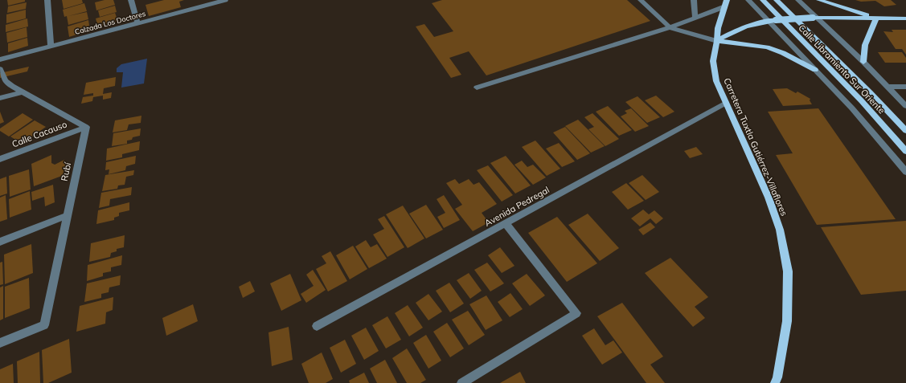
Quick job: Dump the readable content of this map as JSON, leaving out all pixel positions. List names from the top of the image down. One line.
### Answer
{"streets":{"main road":["Calle Libramiento Sur Oriente","Carretera Tuxtla Gutiérrez-Villaflores"],"street":["Calzada Los Doctores","Calle Cacauso","Rubí","Avenida Pedregal"]},"crossings":[["Calle Cacauso","Rubí"],["Carretera Tuxtla Gutiérrez-Villaflores","Avenida Pedregal"]]}
